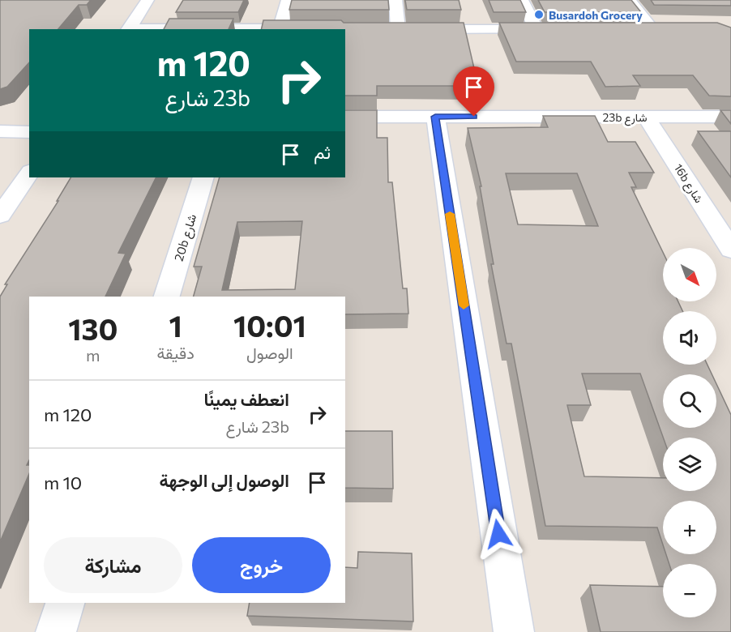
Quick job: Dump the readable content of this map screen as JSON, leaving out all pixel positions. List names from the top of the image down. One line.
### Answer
{"streets":{"street":["23b شارع","16b شارع","20b شارع"]},"crossings":[["23b شارع","16b شارع"]],"places":["Busardoh Grocery"],"north":"bottom right","page":{"turn":["120 m","23b شارع"],"then":"ثم","map_buttons":["+","−"],"eta":["10:01","الوصول","1","دقيقة","130","m"],"list":[{"name":"انعطف يمينًا","note":"23b شارع","value":"120 m"},{"name":"الوصول إلى الوجهة","value":"10 m"}],"buttons":["خروج","مشاركة"]}}
